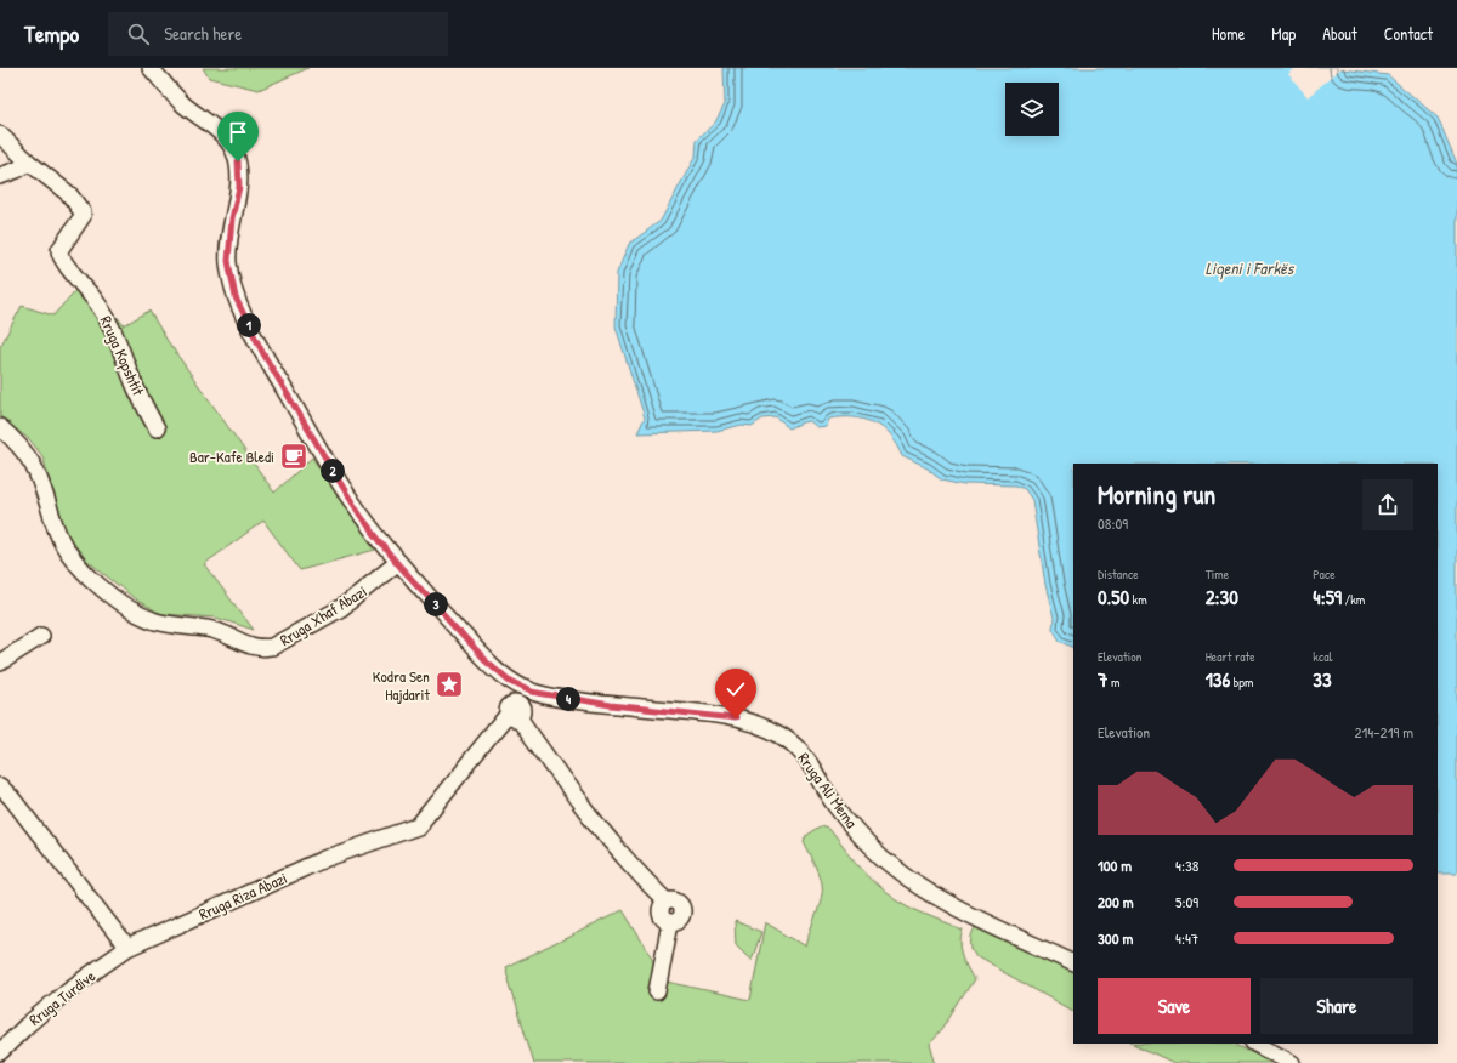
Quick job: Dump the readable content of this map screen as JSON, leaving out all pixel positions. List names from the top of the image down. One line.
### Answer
{"streets":{"street":["Rruga Kopshtit","Rruga Xhaf Abazi","Rruga Ali Mema","Rruga Riza Abazi","Rruga Turdive"]},"crossings":[["Rruga Xhaf Abazi","Rruga Ali Mema"],["Rruga Ali Mema","Rruga Riza Abazi"],["Rruga Riza Abazi","Rruga Turdive"]],"water":["Liqeni i Farkës"],"places":{"cafe":["Bar-Kafe Bledi"],"place":["Kodra Sen Hajdarit"]},"page":{"header":"Tempo","search":"Search here","nav":["Home","Map","About","Contact"],"pins":["1","2","3","4"],"heading":["Morning run","08:09"],"stats":[["Distance","0.50 km"],["Time","2:30"],["Pace","4:59 /km"],["Elevation","7 m"],["Heart rate","136 bpm"],["kcal","33"]],"chart":["Elevation","214–219 m"],"list":[{"name":"100 m","note":"4:38"},{"name":"200 m","note":"5:09"},{"name":"300 m","note":"4:47"}],"buttons":["Save","Share"]}}
